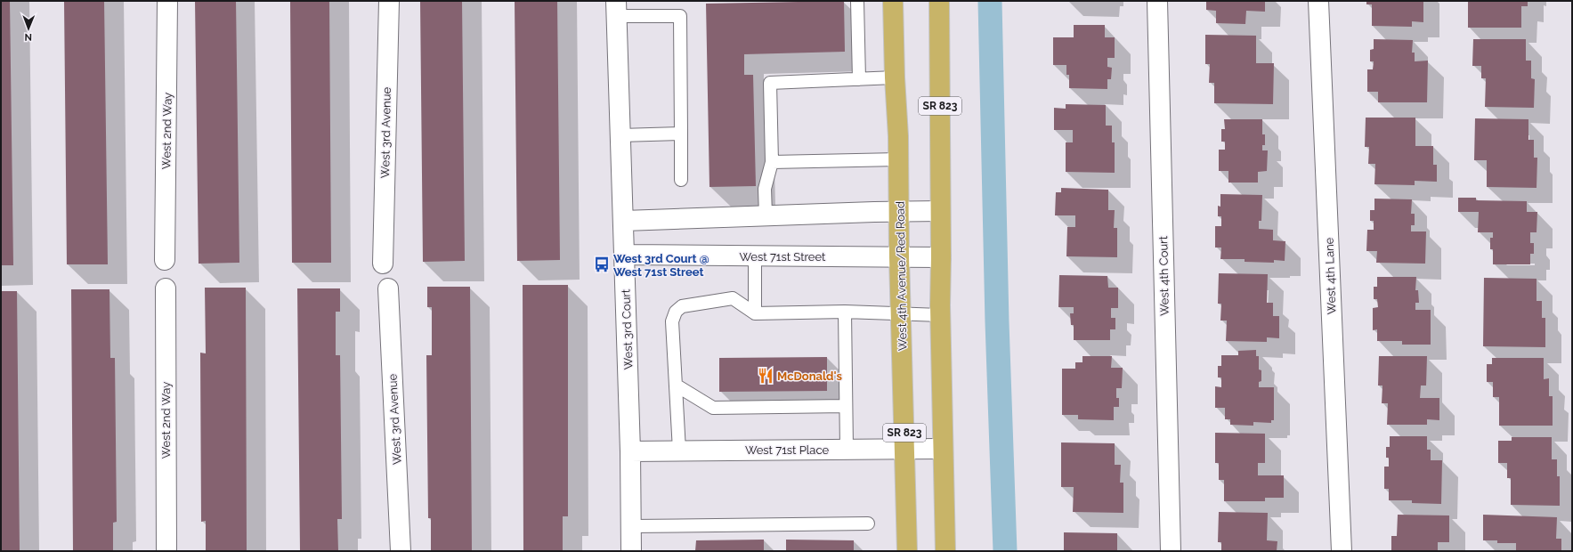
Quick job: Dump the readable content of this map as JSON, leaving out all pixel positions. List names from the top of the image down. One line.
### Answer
{"streets":{"main road":["SR 823","West 4th Avenue/Red Road"],"street":["West 2nd Way","West 3rd Avenue","West 71st Street","West 4th Court","West 4th Lane","West 3rd Court","West 71st Place"]},"crossings":[["SR 823","West 71st Street"],["SR 823","West 71st Place"],["West 71st Street","West 4th Avenue/Red Road"],["West 71st Street","West 3rd Court"],["West 4th Avenue/Red Road","West 71st Place"],["West 3rd Court","West 71st Place"]],"places":{"bus stop":["West 3rd Court @ West 71st Street"],"restaurant":["McDonald's"]},"north":"bottom"}
